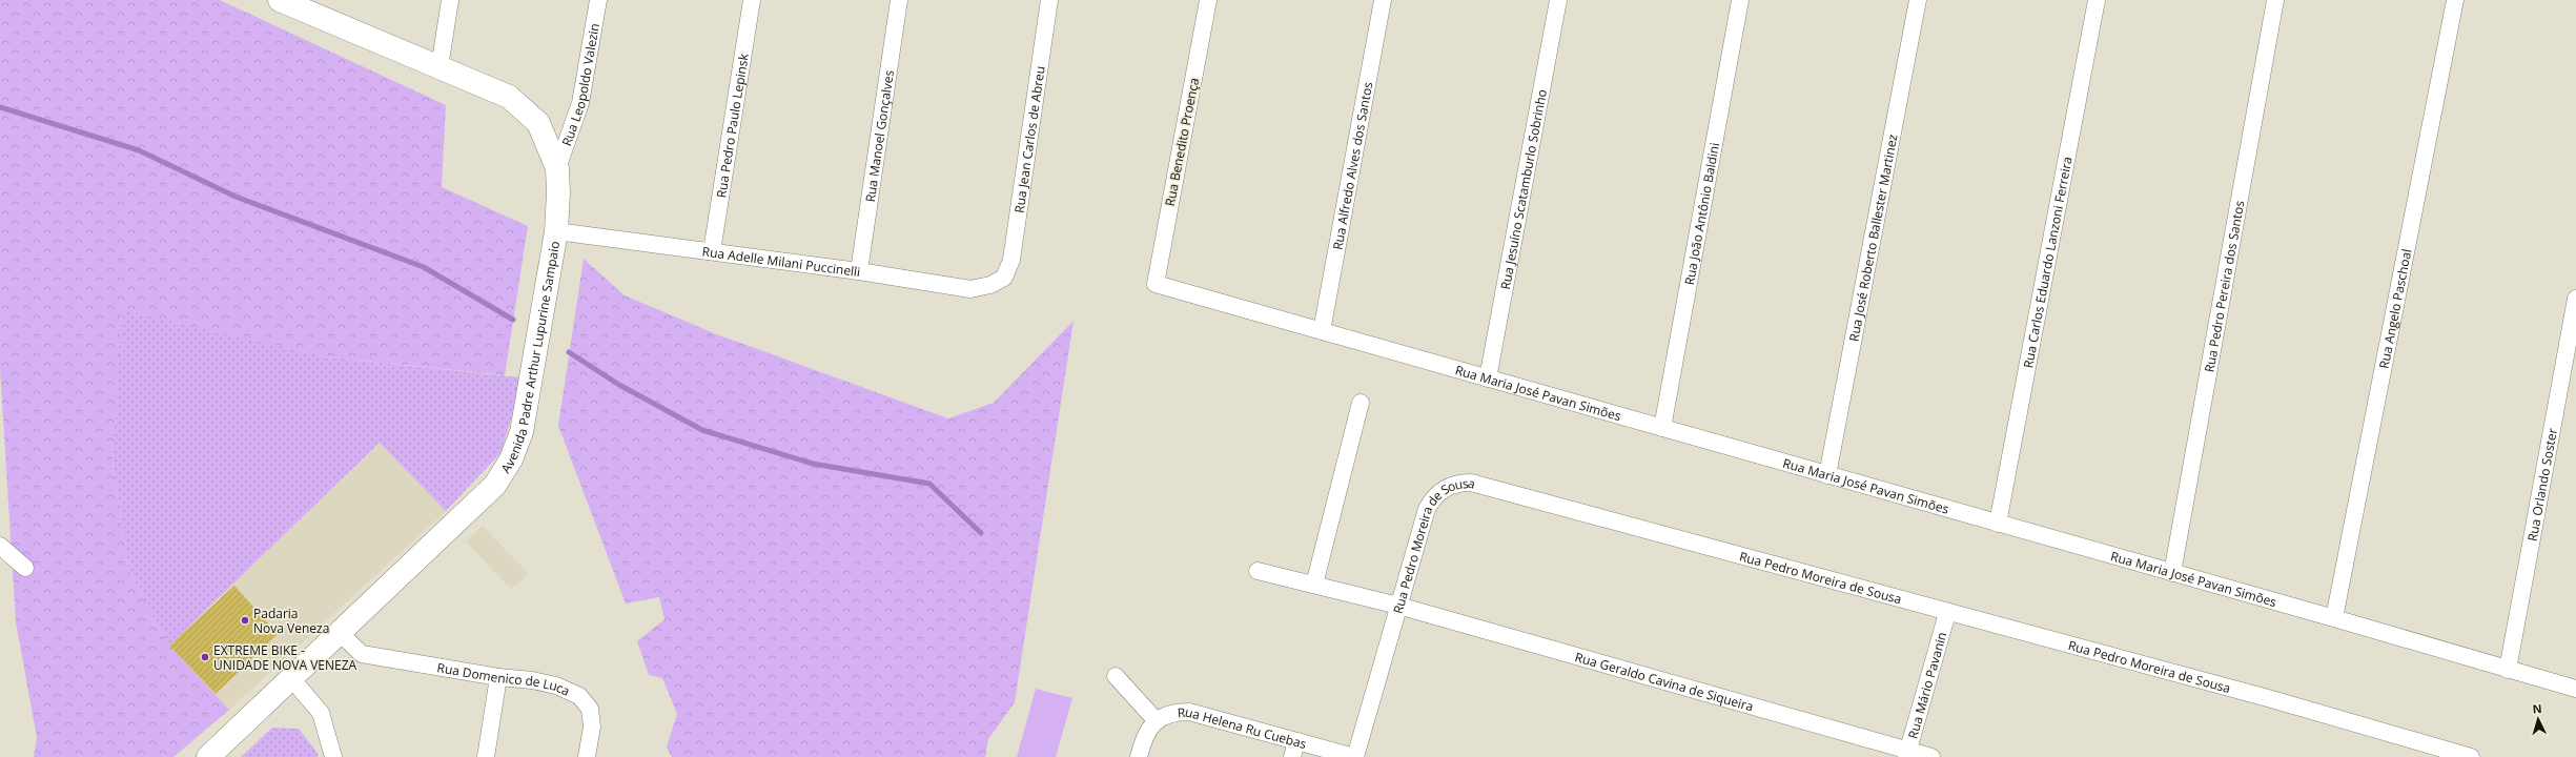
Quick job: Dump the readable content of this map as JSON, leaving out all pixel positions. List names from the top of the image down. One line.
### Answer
{"streets":{"main road":["Avenida Padre Arthur Lupurine Sampaio"],"street":["Rua Leopoldo Valezin","Rua Pedro Paulo Lepinsk","Rua Manoel Gonçalves","Rua Jean Carlos de Abreu","Rua Benedito Proença","Rua Alfredo Alves dos Santos","Rua Jesuíno Scatamburlo Sobrinho","Rua João Antônio Baldini","Rua José Roberto Ballester Martinez","Rua Adelle Milani Puccinelli","Rua Carlos Eduardo Lanzoni Ferreira","Rua Pedro Pereira dos Santos","Rua Angelo Paschoal","Rua Maria José Pavan Simões","Rua Orlando Soster","Rua Pedro Moreira de Sousa","Rua Domenico de Luca","Rua Geraldo Cavina de Siqueira","Rua Mário Pavanin","Rua Helena Ru Cuebas"]},"crossings":[["Rua Leopoldo Valezin","Avenida Padre Arthur Lupurine Sampaio"],["Rua Pedro Paulo Lepinsk","Rua Adelle Milani Puccinelli"],["Rua Manoel Gonçalves","Rua Adelle Milani Puccinelli"],["Rua Jean Carlos de Abreu","Rua Adelle Milani Puccinelli"],["Rua Benedito Proença","Rua Maria José Pavan Simões"],["Rua Alfredo Alves dos Santos","Rua Maria José Pavan Simões"],["Rua Jesuíno Scatamburlo Sobrinho","Rua Maria José Pavan Simões"],["Rua João Antônio Baldini","Rua Maria José Pavan Simões"],["Rua José Roberto Ballester Martinez","Rua Maria José Pavan Simões"],["Rua Adelle Milani Puccinelli","Avenida Padre Arthur Lupurine Sampaio"],["Rua Carlos Eduardo Lanzoni Ferreira","Rua Maria José Pavan Simões"],["Rua Pedro Pereira dos Santos","Rua Maria José Pavan Simões"],["Rua Angelo Paschoal","Rua Maria José Pavan Simões"],["Avenida Padre Arthur Lupurine Sampaio","Rua Domenico de Luca"],["Rua Maria José Pavan Simões","Rua Orlando Soster"],["Rua Pedro Moreira de Sousa","Rua Geraldo Cavina de Siqueira"],["Rua Pedro Moreira de Sousa","Rua Mário Pavanin"],["Rua Pedro Moreira de Sousa","Rua Helena Ru Cuebas"],["Rua Geraldo Cavina de Siqueira","Rua Mário Pavanin"]],"places":["Padaria Nova Veneza","EXTREME BIKE - UNIDADE NOVA VENEZA"],"north":"top"}
